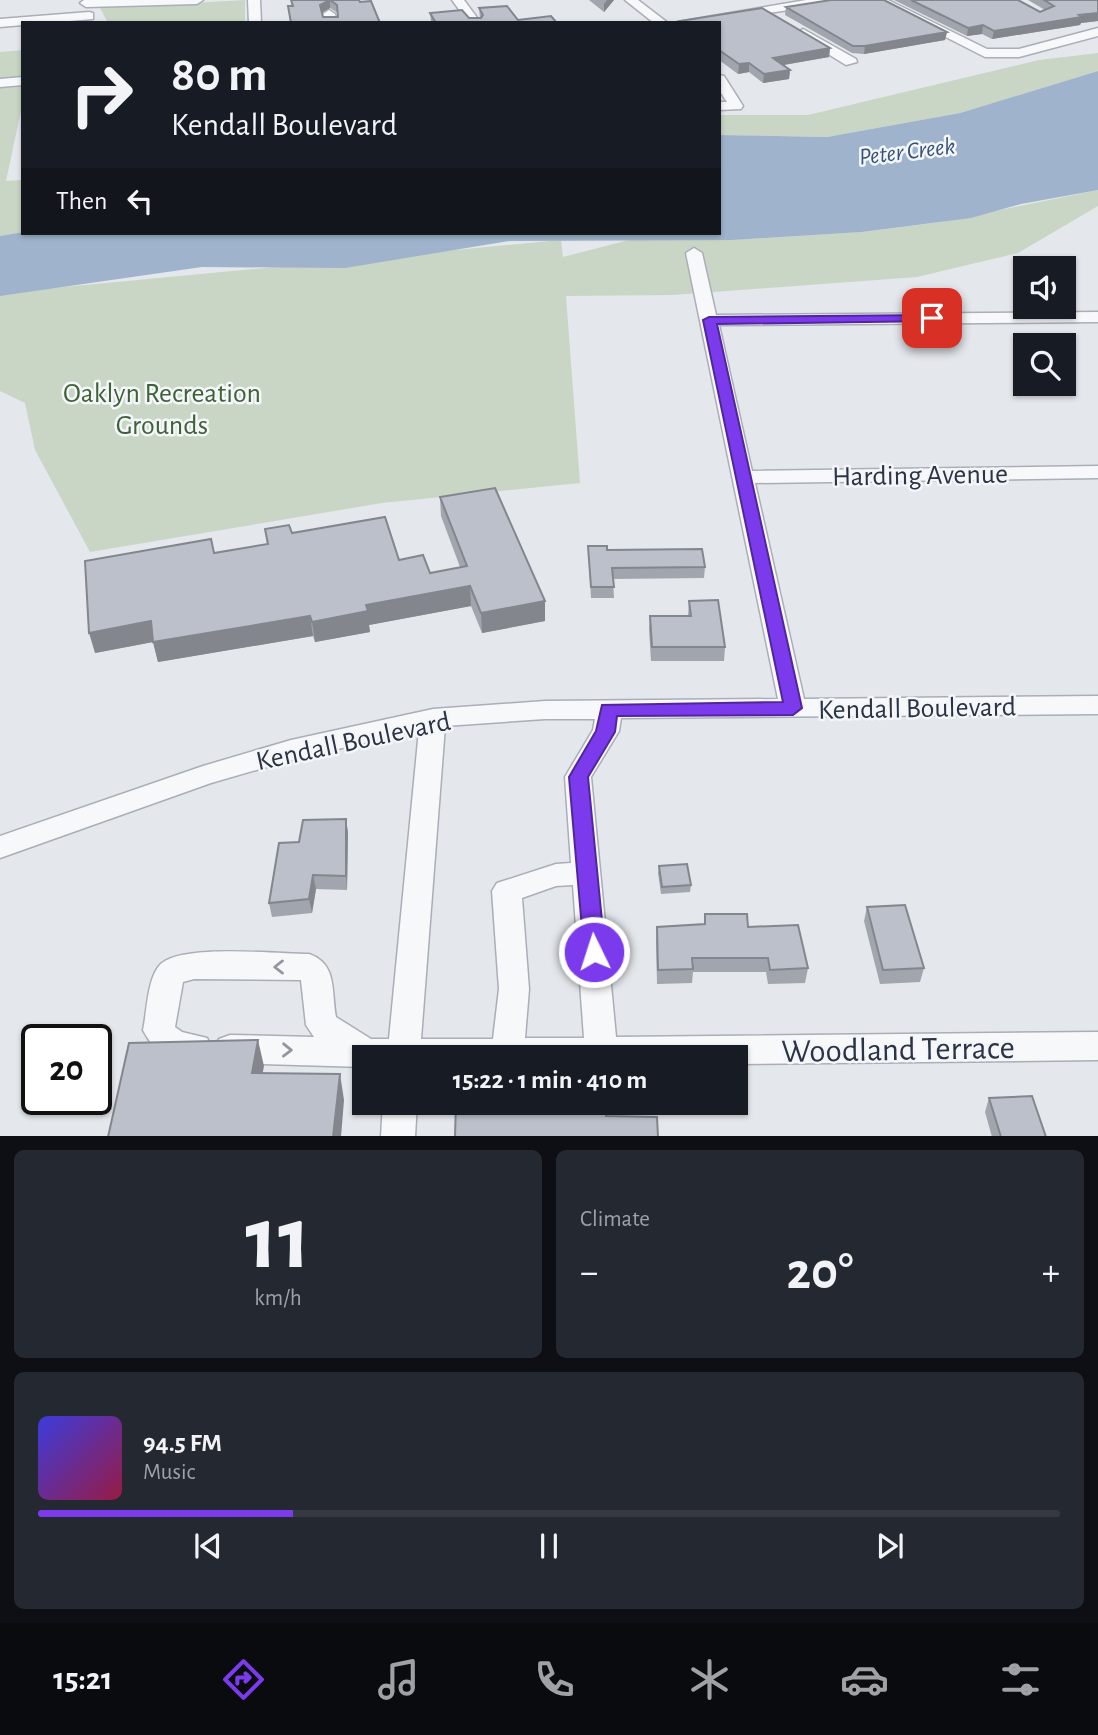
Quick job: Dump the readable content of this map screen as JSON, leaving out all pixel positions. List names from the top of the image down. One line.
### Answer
{"streets":{"street":["Harding Avenue","Kendall Boulevard","Woodland Terrace"]},"water":["Peter Creek"],"parks":["Oaklyn Recreation Grounds"],"page":{"turn":["80 m","Kendall Boulevard"],"then":"Then","limit":"20","trip":"15:22 · 1 min · 410 m","tile":[["11","km/h"],"Climate"],"heat":["−","20°","+"],"song":["94.5 FM","Music"],"tabs":"15:21"}}
